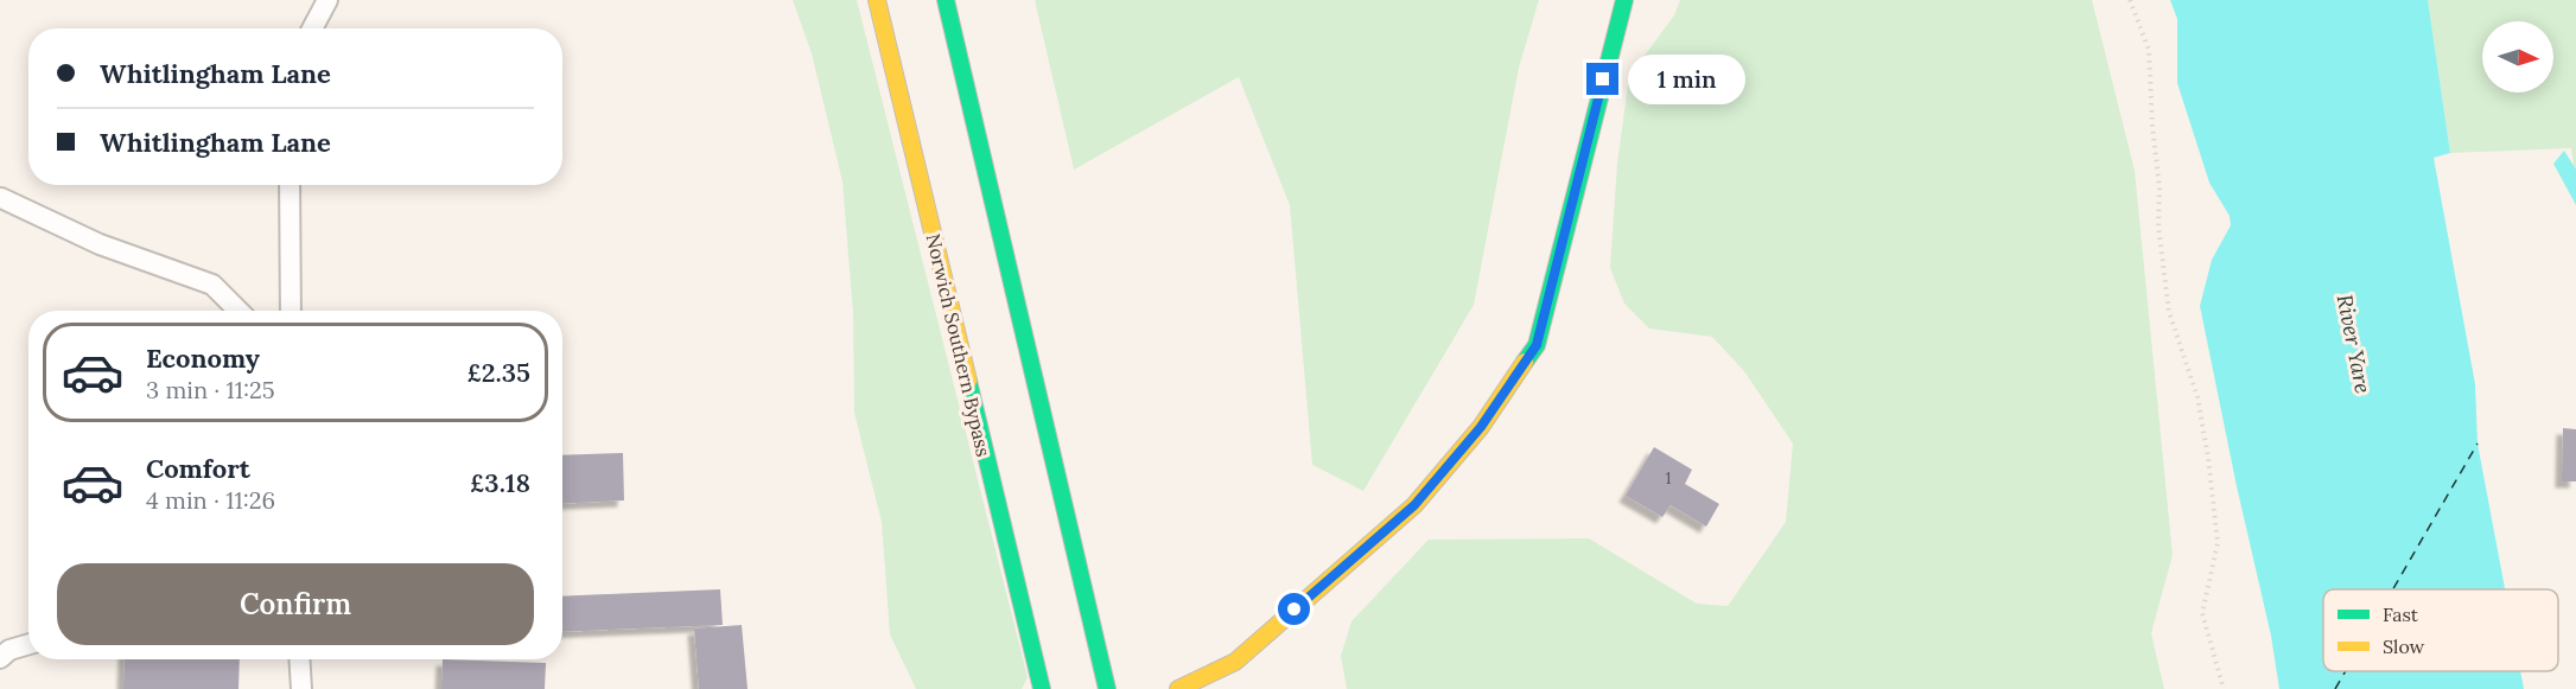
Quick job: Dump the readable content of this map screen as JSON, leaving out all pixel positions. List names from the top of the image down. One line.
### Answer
{"streets":{"main road":["Norwich Southern Bypass"]},"water":["River Yare"],"house_numbers":["1"],"legend":["Fast","Slow"],"north":"right","page":{"banner":["Whitlingham Lane","Whitlingham Lane"],"bubble":"1 min","list":[{"name":"Economy","note":"3 min · 11:25","value":"£2.35"},{"name":"Comfort","note":"4 min · 11:26","value":"£3.18"}],"buttons":"Confirm"}}
